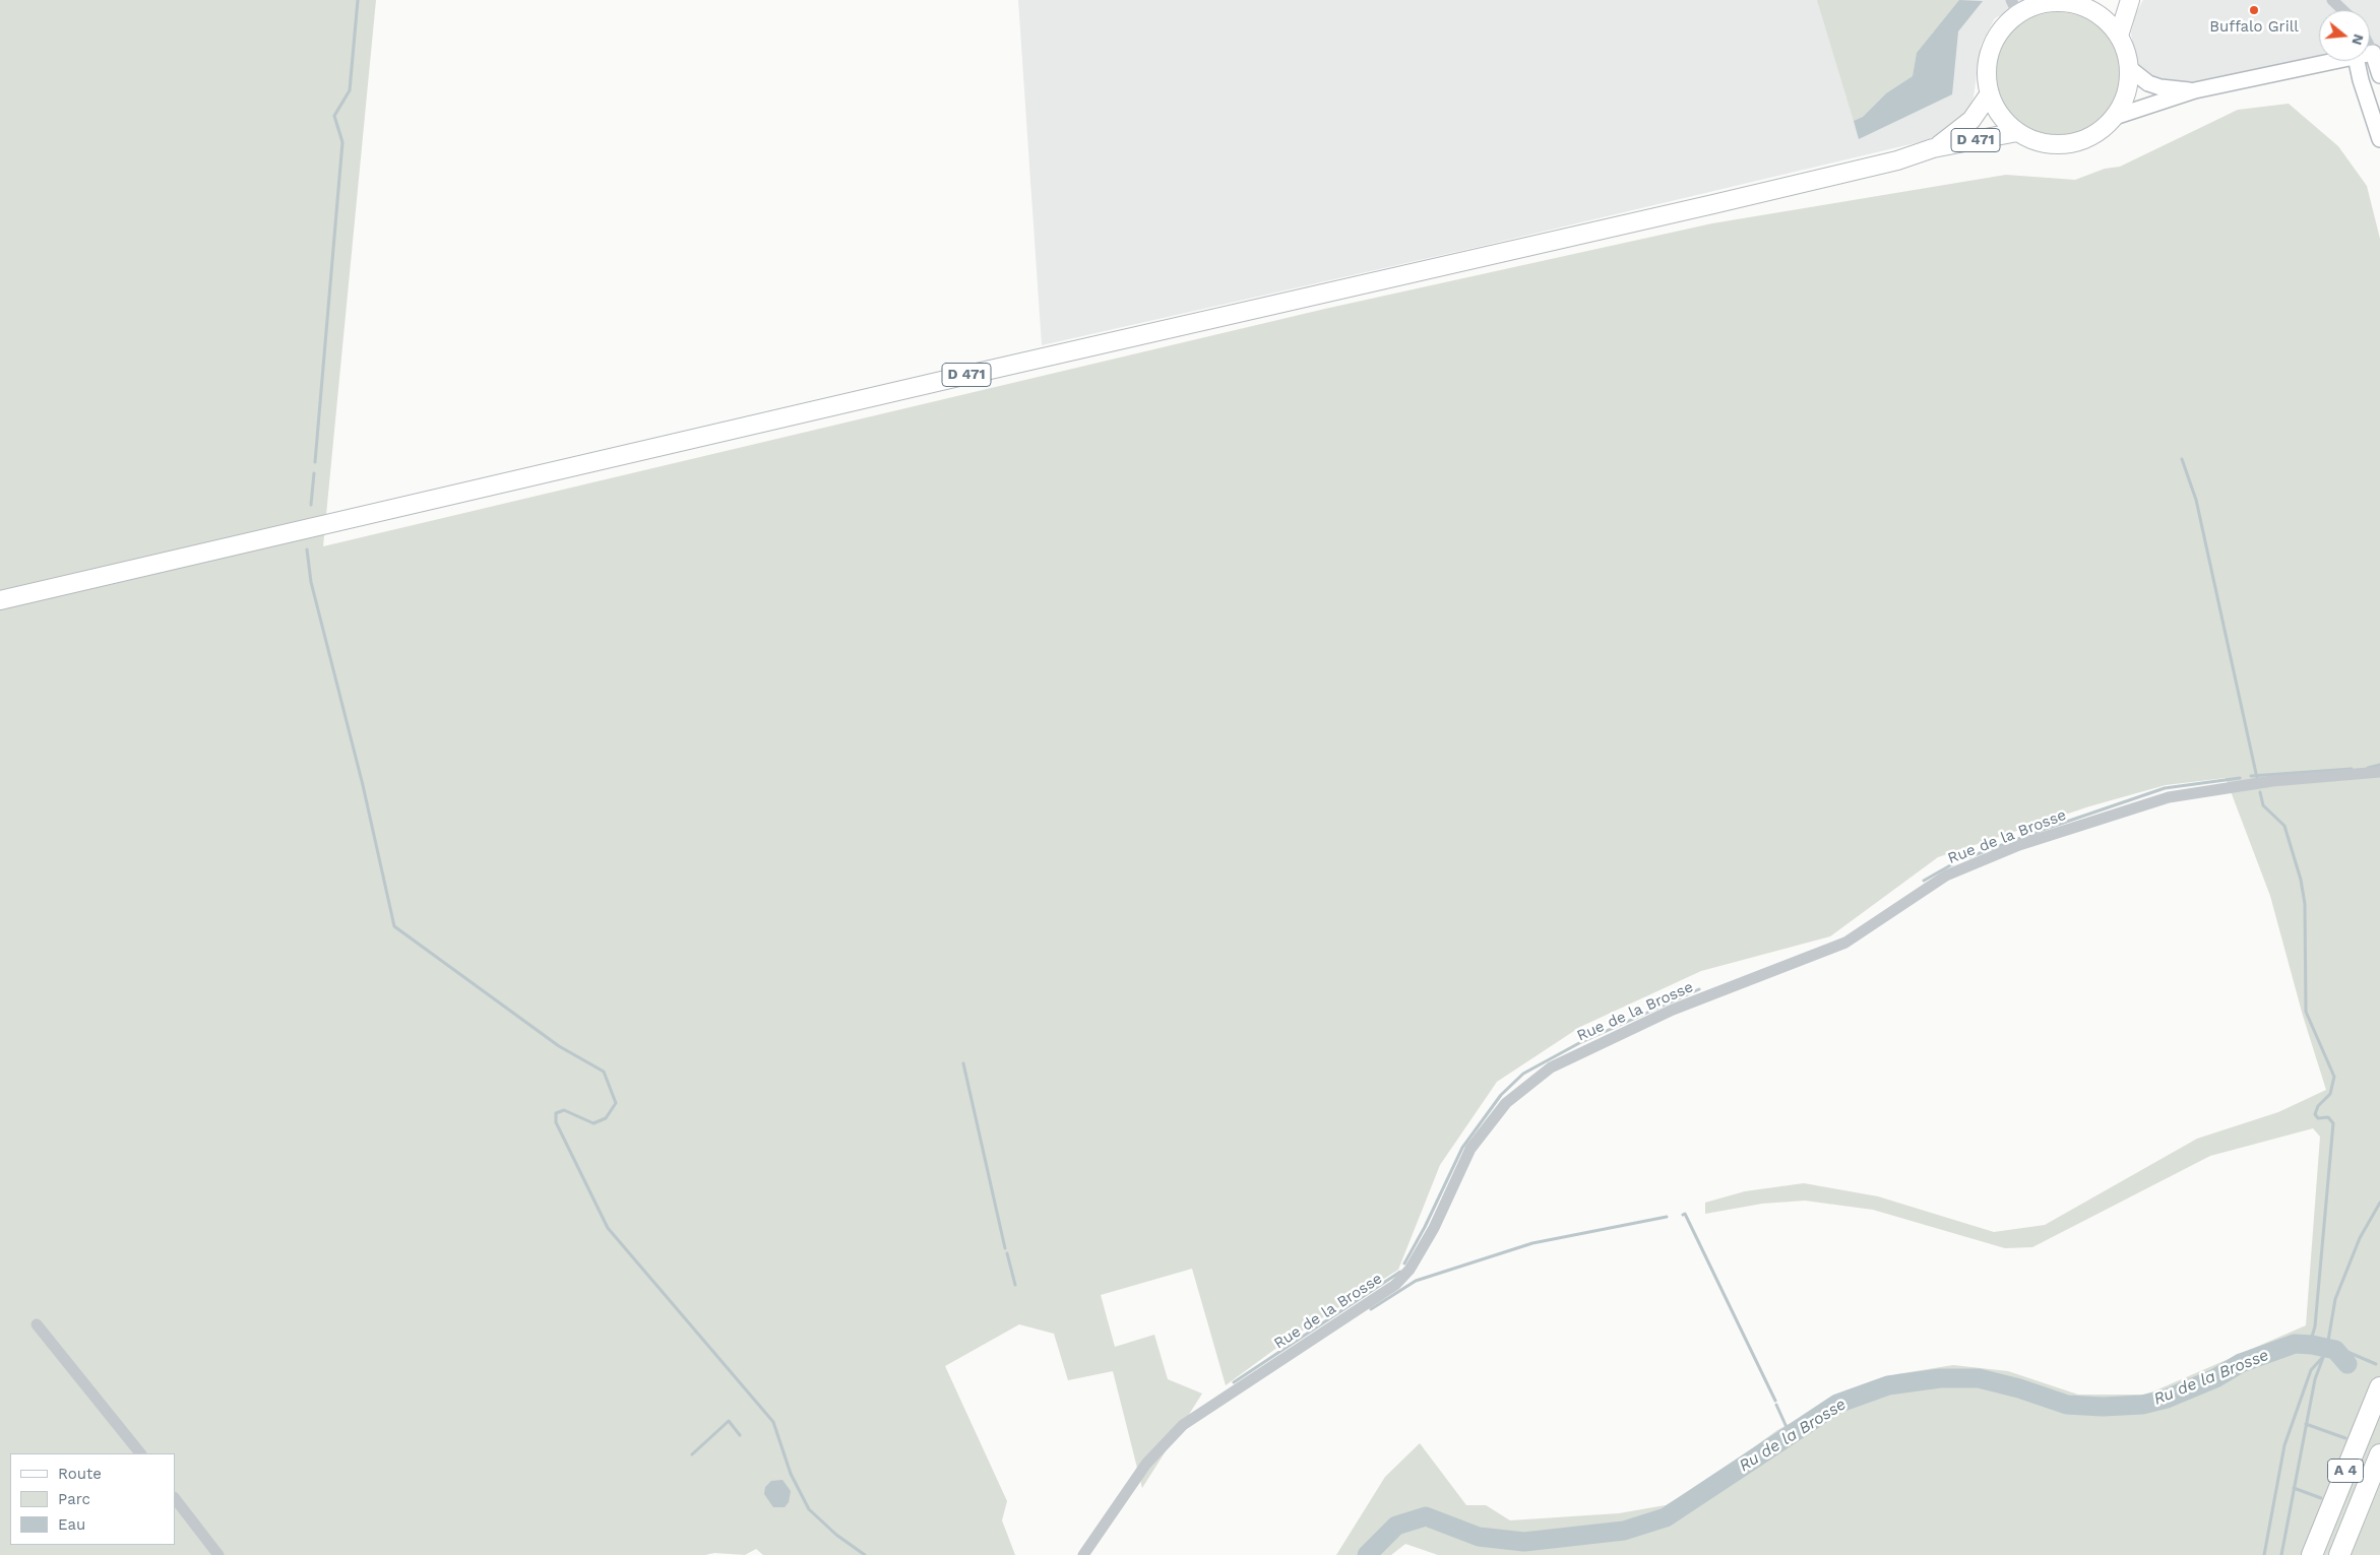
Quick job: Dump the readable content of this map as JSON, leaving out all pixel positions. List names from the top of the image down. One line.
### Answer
{"streets":{"highway":["A 4"],"main road":["D 471"],"street":["Rue de la Brosse"]},"water":["Ru de la Brosse"],"places":["Buffalo Grill"],"legend":["Route","Parc","Eau"],"north":"right"}
